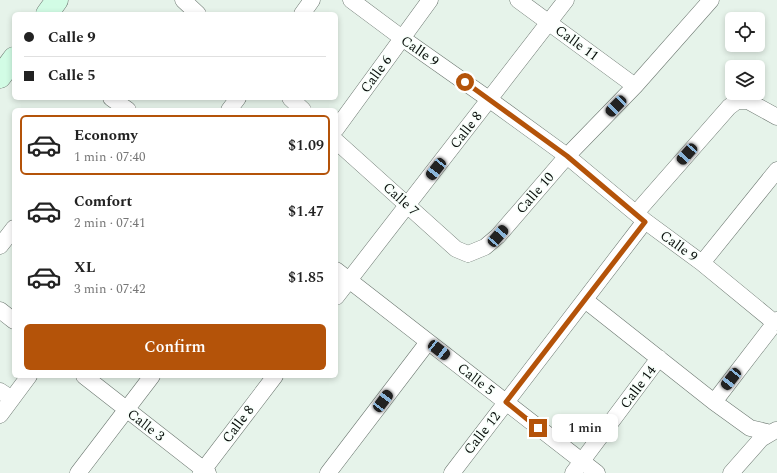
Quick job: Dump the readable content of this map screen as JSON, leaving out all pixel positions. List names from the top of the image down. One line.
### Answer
{"streets":{"street":["Calle 11","Calle 9","Calle 6","Calle 8","Calle 10","Calle 7","Calle 5","Calle 14","Calle 3","Calle 12"]},"crossings":[["Calle 11","Calle 8"],["Calle 11","Calle 10"],["Calle 9","Calle 6"],["Calle 9","Calle 8"],["Calle 9","Calle 10"],["Calle 9","Calle 12"],["Calle 8","Calle 7"],["Calle 8","Calle 5"],["Calle 8","Calle 3"],["Calle 10","Calle 7"],["Calle 5","Calle 14"],["Calle 5","Calle 12"]],"page":{"banner":["Calle 9","Calle 5"],"list":[{"name":"Economy","note":"1 min · 07:40","value":"$1.09"},{"name":"Comfort","note":"2 min · 07:41","value":"$1.47"},{"name":"XL","note":"3 min · 07:42","value":"$1.85"}],"buttons":"Confirm","bubble":"1 min"}}
